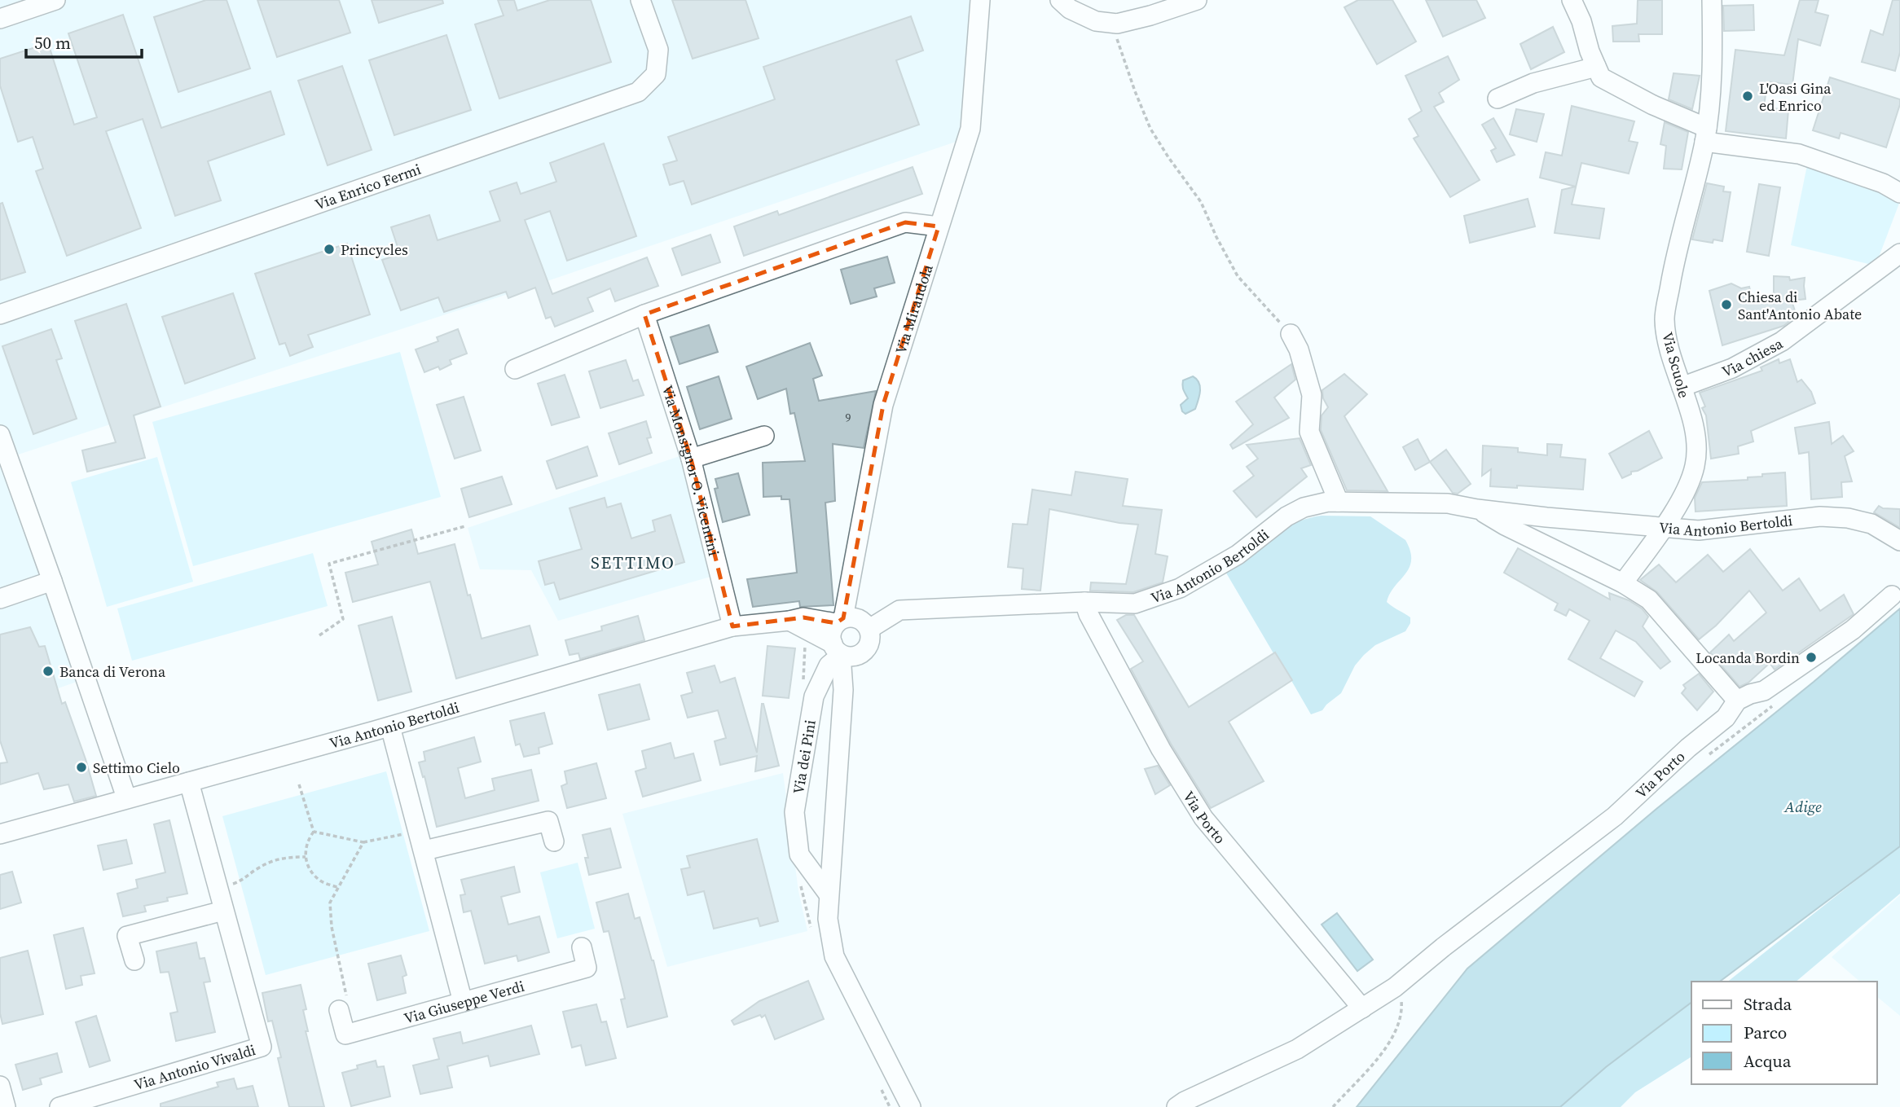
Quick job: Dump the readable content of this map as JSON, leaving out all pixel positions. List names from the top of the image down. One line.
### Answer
{"streets":{"street":["Via Enrico Fermi","Via Mirandola","Via chiesa","Via Scuole","Via Monsignor O. Vicentini","Via Antonio Bertoldi","Via dei Pini","Via Porto","Via Giuseppe Verdi","Via Antonio Vivaldi"]},"crossings":[["Via Mirandola","Via Antonio Bertoldi"],["Via Mirandola","Via dei Pini"],["Via chiesa","Via Scuole"],["Via Scuole","Via Antonio Bertoldi"],["Via Monsignor O. Vicentini","Via Antonio Bertoldi"],["Via Antonio Bertoldi","Via dei Pini"],["Via Antonio Bertoldi","Via Porto"],["Via Antonio Bertoldi","Via Antonio Vivaldi"]],"districts":["SETTIMO"],"water":["Adige"],"places":["L'Oasi Gina ed Enrico","Princycles","Chiesa di Sant'Antonio Abate","Locanda Bordin","Banca di Verona","Settimo Cielo"],"house_numbers":["9"],"legend":["Strada","Parco","Acqua"],"scale_bar":"50 m"}
